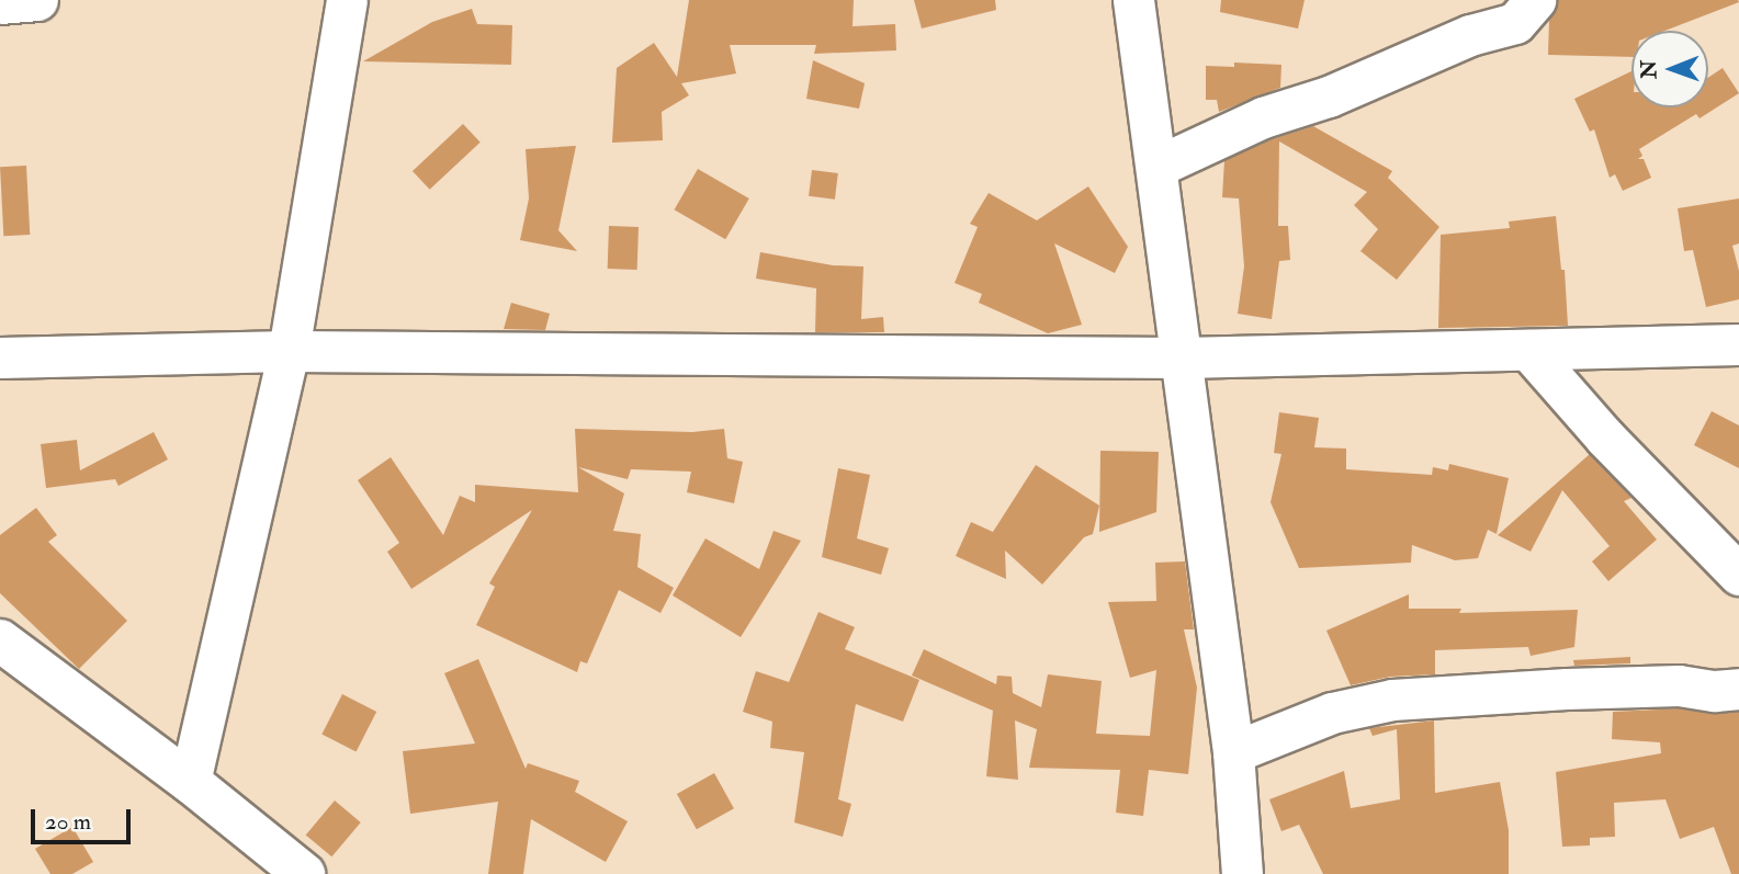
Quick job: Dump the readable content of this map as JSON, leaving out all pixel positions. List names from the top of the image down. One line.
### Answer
{"scale_bar":"20 m","north":"left"}
